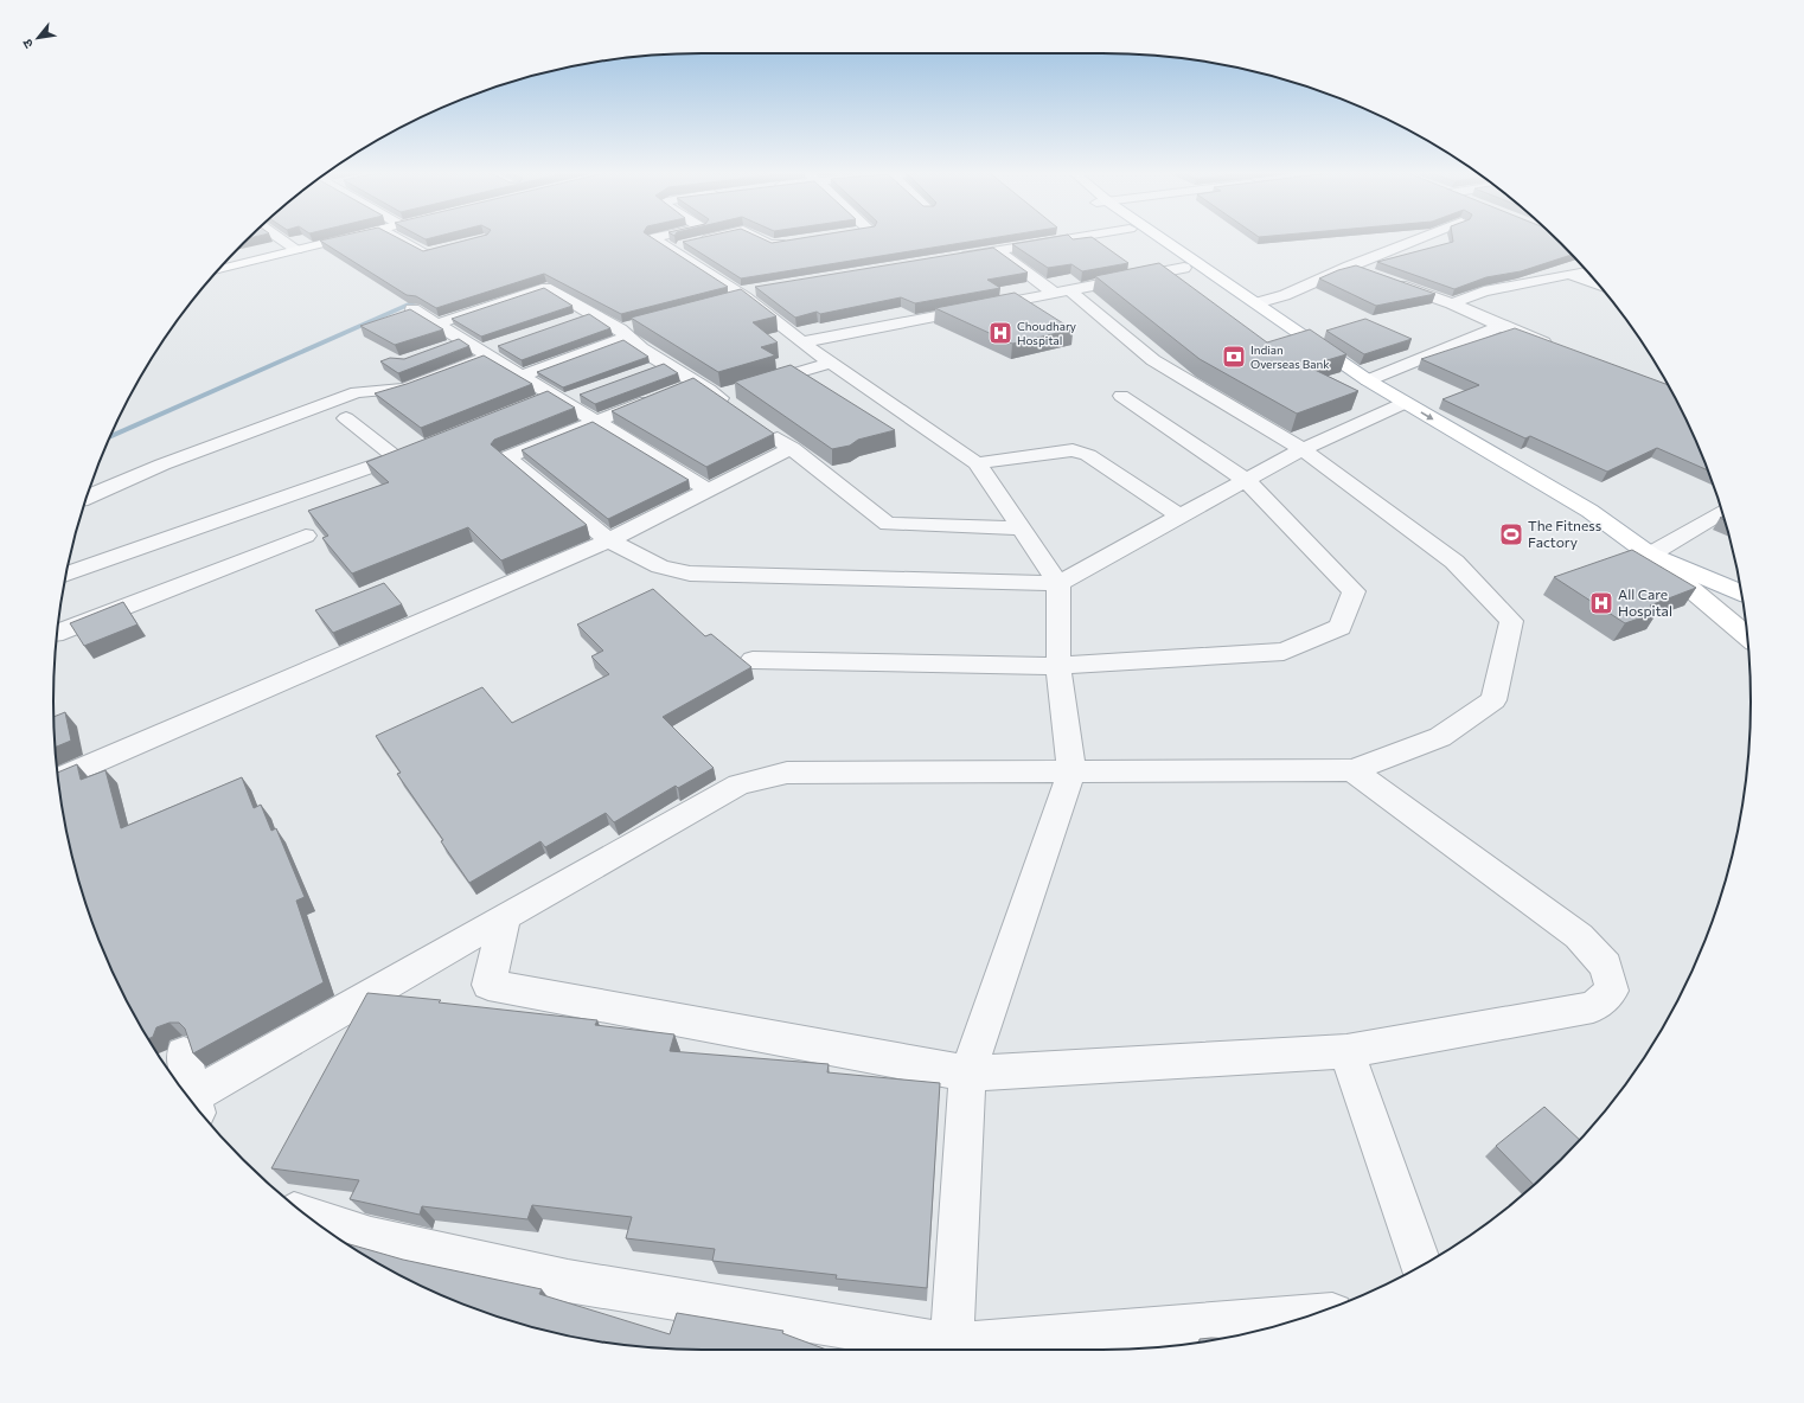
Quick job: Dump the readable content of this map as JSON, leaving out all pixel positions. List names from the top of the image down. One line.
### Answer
{"places":{"hospital":["Choudhary Hospital","All Care Hospital"],"bank":["Indian Overseas Bank"],"sports":["The Fitness Factory"]},"north":"bottom left"}
